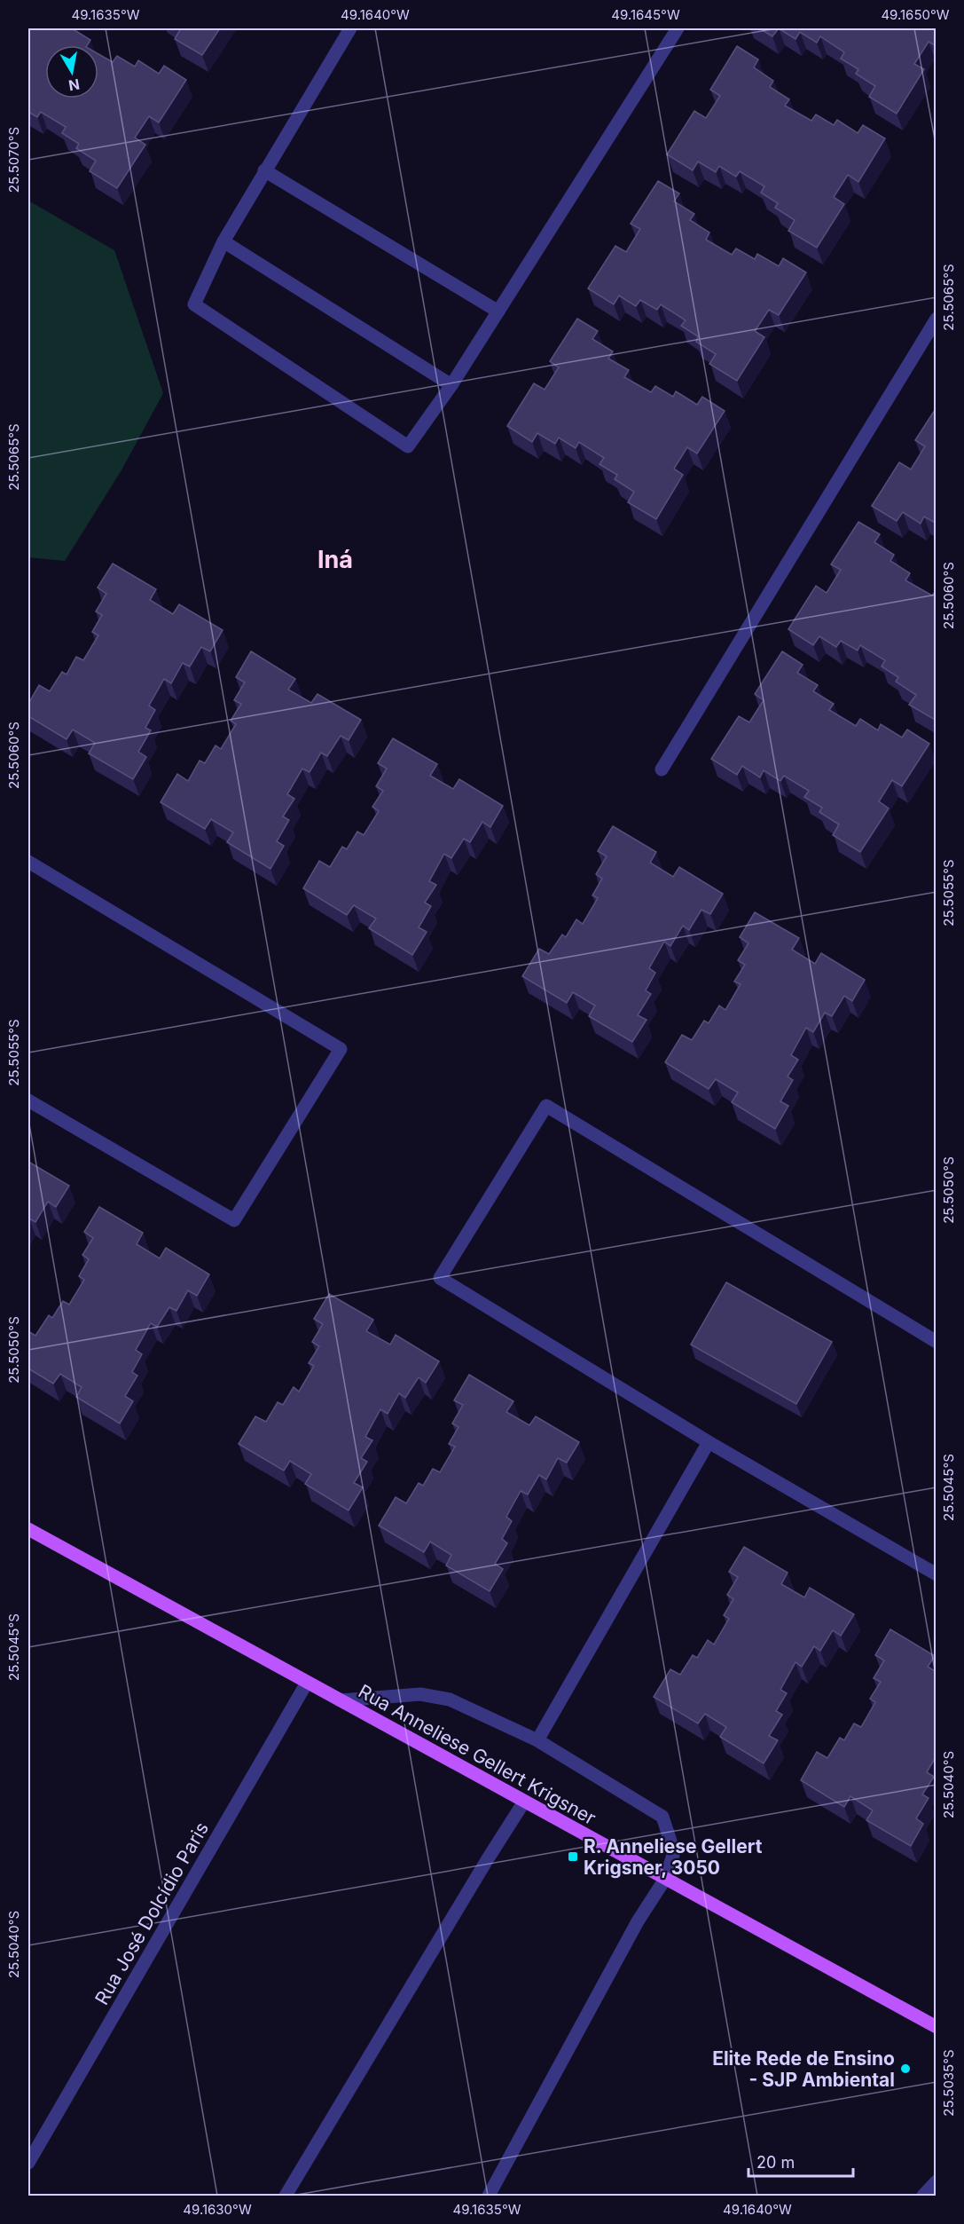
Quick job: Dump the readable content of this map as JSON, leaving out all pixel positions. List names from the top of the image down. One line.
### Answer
{"streets":{"main road":["Rua Anneliese Gellert Krigsner"],"street":["Rua José Dolcídio Paris"]},"crossings":[["Rua Anneliese Gellert Krigsner","Rua José Dolcídio Paris"]],"districts":["Iná"],"places":{"transit":["R. Anneliese Gellert Krigsner, 3050"],"other":["Elite Rede de Ensino - SJP Ambiental"]},"scale_bar":"20 m","north":"bottom","coordinates":["49.1635°W","49.1640°W","49.1645°W","49.1650°W","25.5070°S","25.5065°S","25.5060°S","25.5055°S","25.5050°S","25.5045°S","25.5040°S","25.5035°S","49.1630°W"]}
